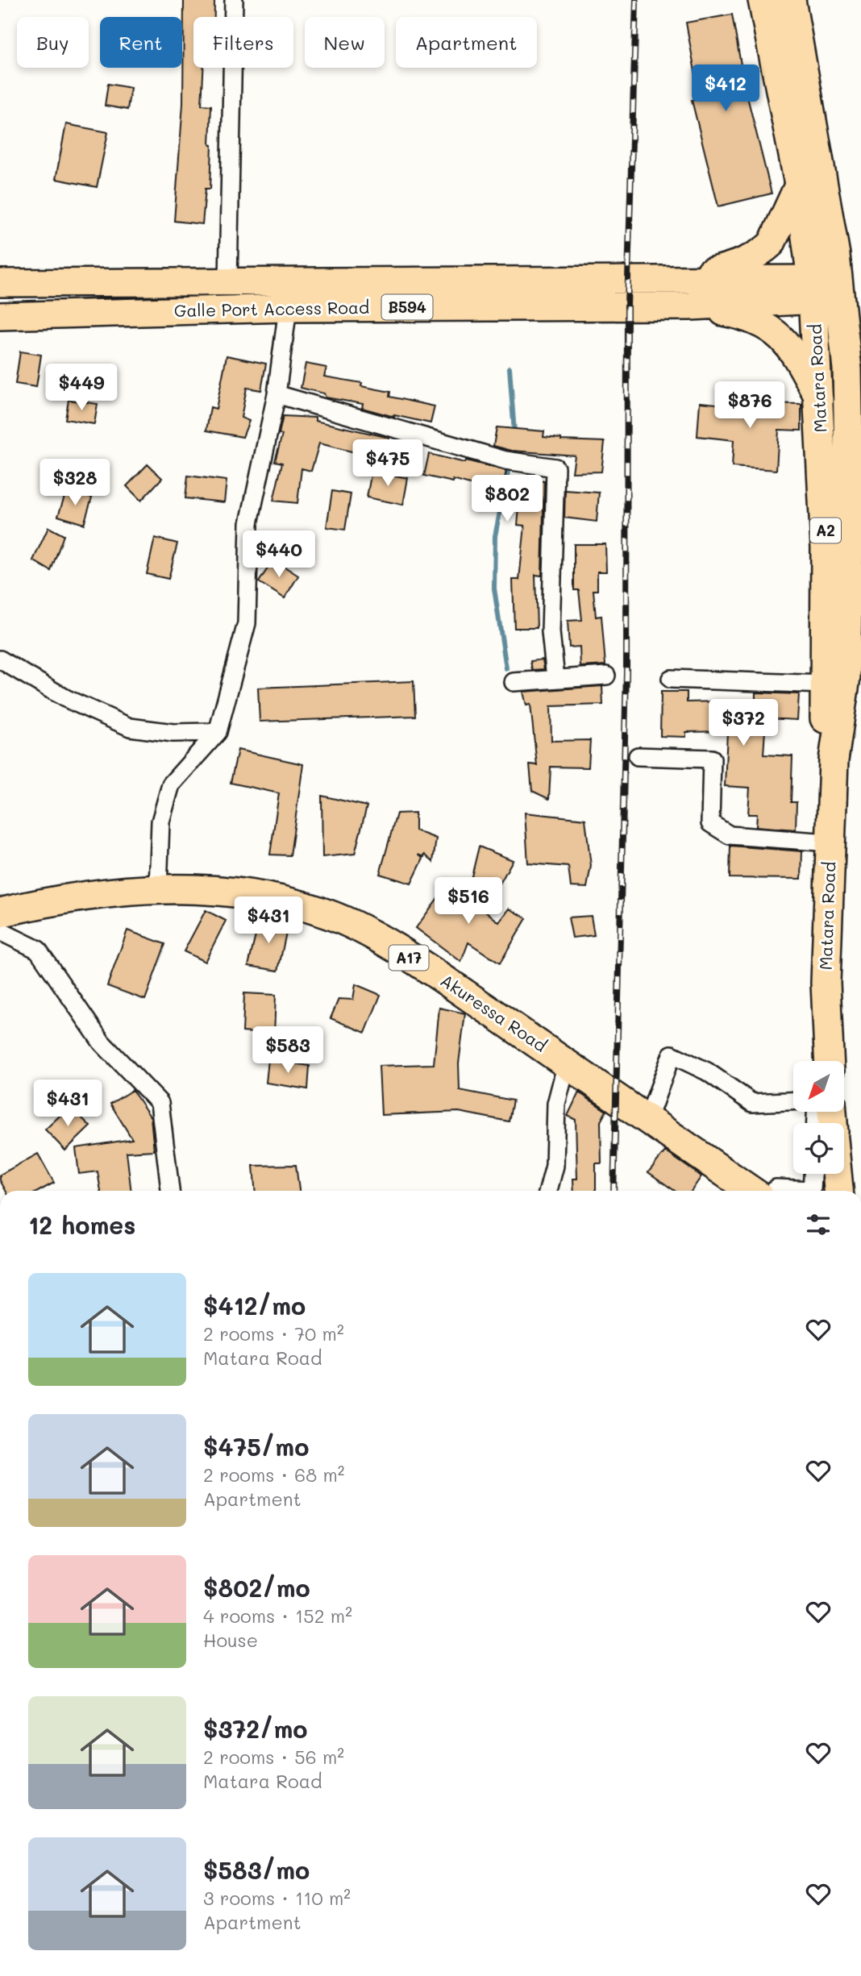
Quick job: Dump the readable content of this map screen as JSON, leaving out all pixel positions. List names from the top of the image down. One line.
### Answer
{"streets":{"highway":["Matara Road","A2","A17","Akuressa Road"],"main road":["B594","Galle Port Access Road"]},"crossings":[["Galle Port Access Road","Matara Road"]],"north":"bottom left","page":{"chip":["Buy","Rent","Filters","New","Apartment"],"price":["$412","$449","$876","$475","$328","$802","$440","$372","$516","$431","$583","$431"],"heading":"12 homes","list":[{"name":"$412/mo","note":"2 rooms · 70 m² · Matara Road"},{"name":"$475/mo","note":"2 rooms · 68 m² · Apartment"},{"name":"$802/mo","note":"4 rooms · 152 m² · House"},{"name":"$372/mo","note":"2 rooms · 56 m² · Matara Road"},{"name":"$583/mo","note":"3 rooms · 110 m² · Apartment"}]}}
